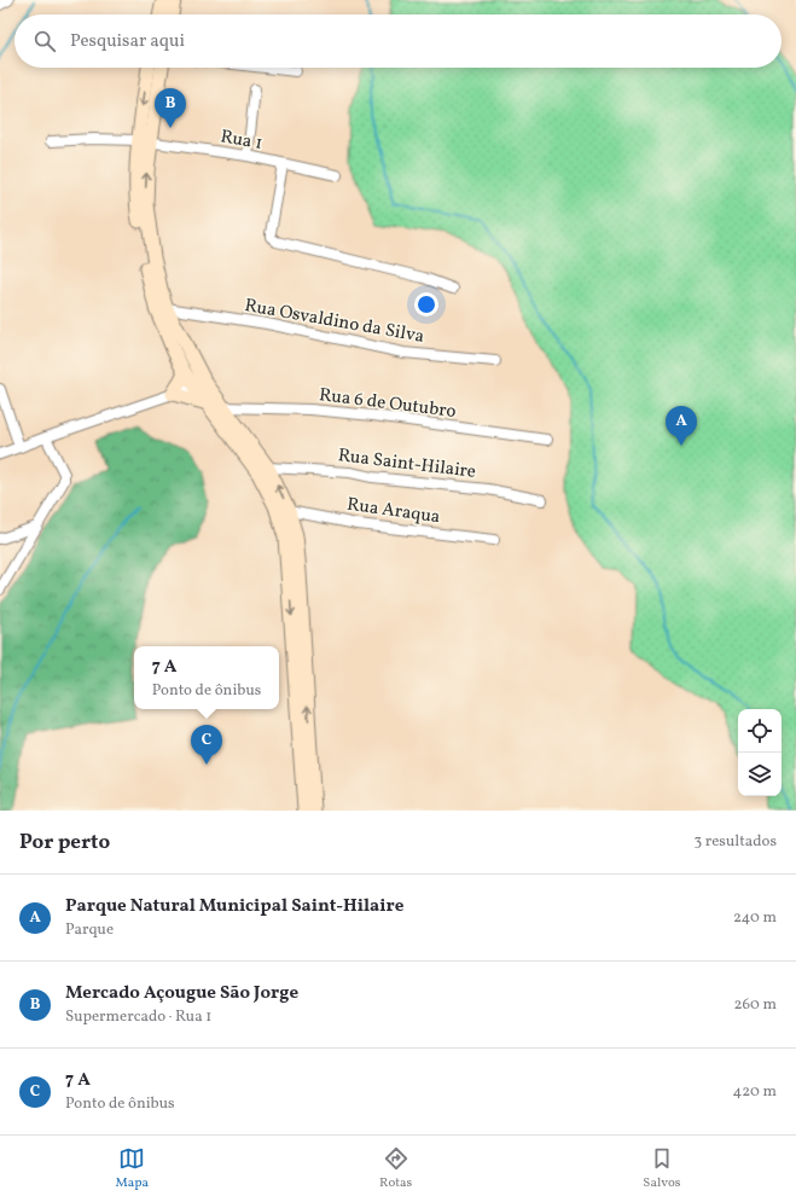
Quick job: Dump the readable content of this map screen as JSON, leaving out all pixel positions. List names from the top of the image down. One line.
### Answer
{"streets":{"street":["Rua 1","Rua Osvaldino da Silva","Rua 6 de Outubro","Rua Saint-Hilaire","Rua Araqua"]},"page":{"search":"Pesquisar aqui","pins":["B","A","C"],"popup":["7 A","Ponto de ônibus"],"heading":["Por perto","3 resultados"],"list":[{"mark":"A","name":"Parque Natural Municipal Saint-Hilaire","note":"Parque","value":"240 m"},{"mark":"B","name":"Mercado Açougue São Jorge","note":"Supermercado · Rua 1","value":"260 m"},{"mark":"C","name":"7 A","note":"Ponto de ônibus","value":"420 m"}],"nav":["Mapa","Rotas","Salvos"]}}
